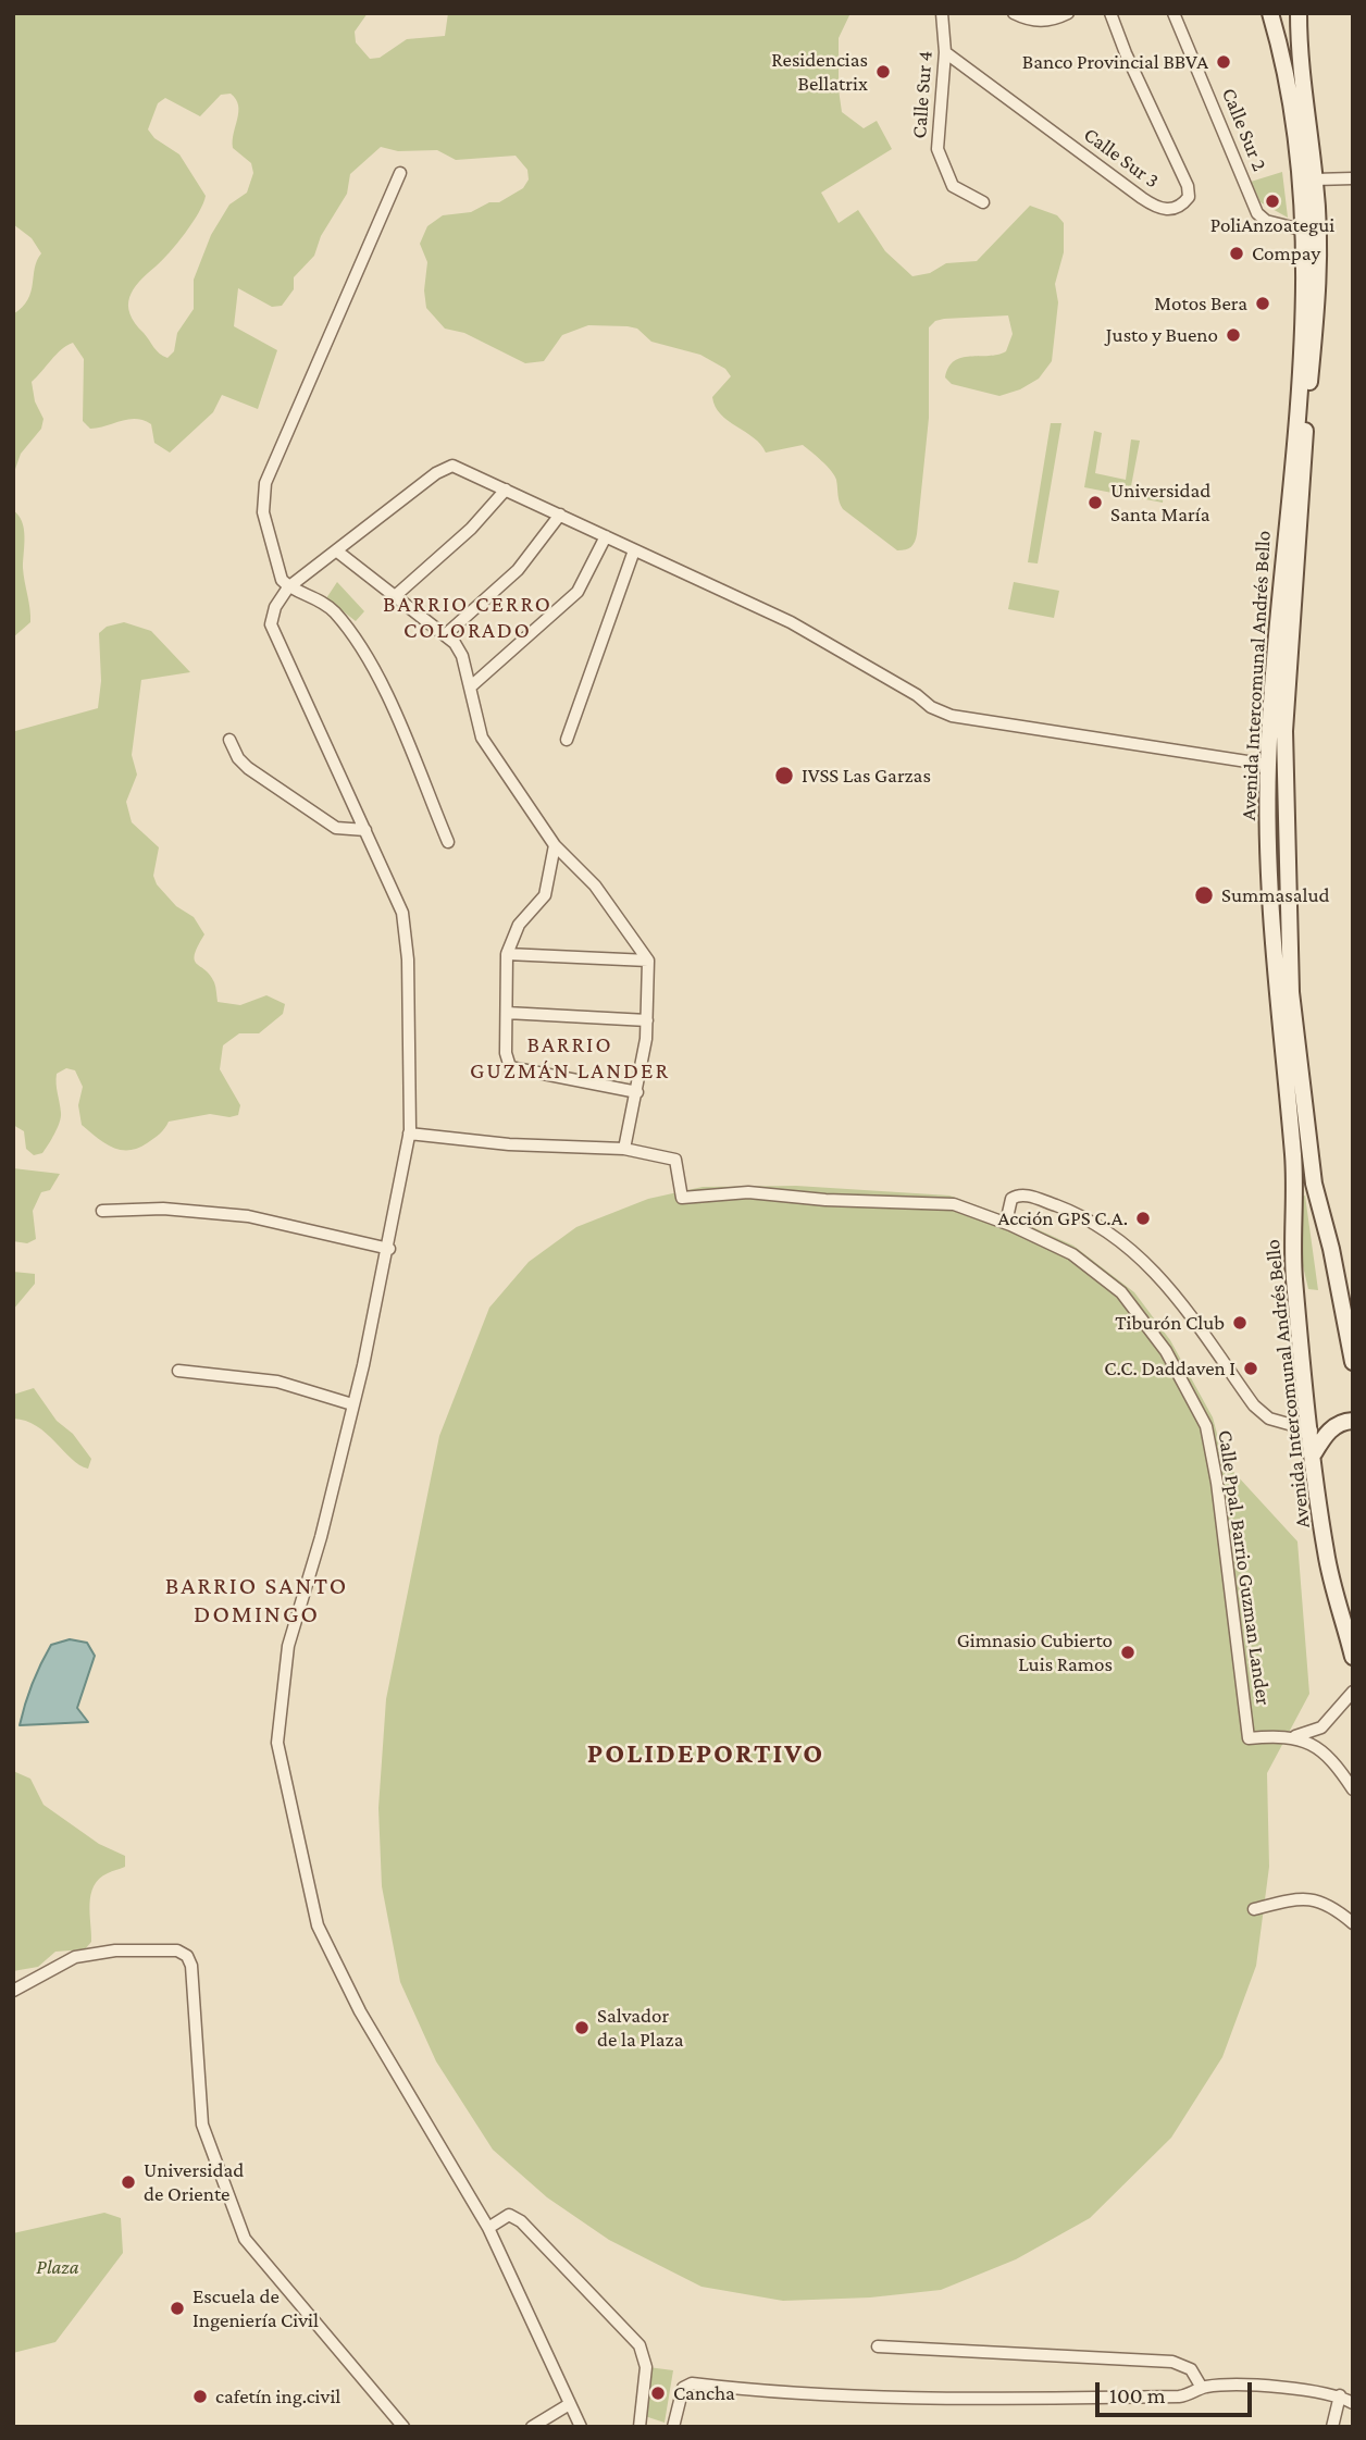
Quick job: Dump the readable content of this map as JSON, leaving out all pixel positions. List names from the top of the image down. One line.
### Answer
{"streets":{"main road":["Avenida Intercomunal Andrés Bello"],"street":["Calle Sur 4","Calle Sur 2","Calle Sur 3","Calle Ppal. Barrio Guzman Lander"]},"crossings":[["Calle Sur 4","Calle Sur 3"],["Calle Sur 2","Avenida Intercomunal Andrés Bello"],["Avenida Intercomunal Andrés Bello","Calle Ppal. Barrio Guzman Lander"]],"districts":["BARRIO CERRO COLORADO","BARRIO GUZMÁN LANDER","BARRIO SANTO DOMINGO","POLIDEPORTIVO"],"parks":["Plaza"],"places":["Banco Provincial BBVA","Residencias Bellatrix","PoliAnzoategui","Compay","Motos Bera","Justo y Bueno","Universidad Santa María","IVSS Las Garzas","Summasalud","Acción GPS C.A.","Tiburón Club","C.C. Daddaven I","Gimnasio Cubierto Luis Ramos","Salvador de la Plaza","Universidad de Oriente","Escuela de Ingeniería Civil","Cancha","cafetín ing.civil"],"scale_bar":"100 m"}
